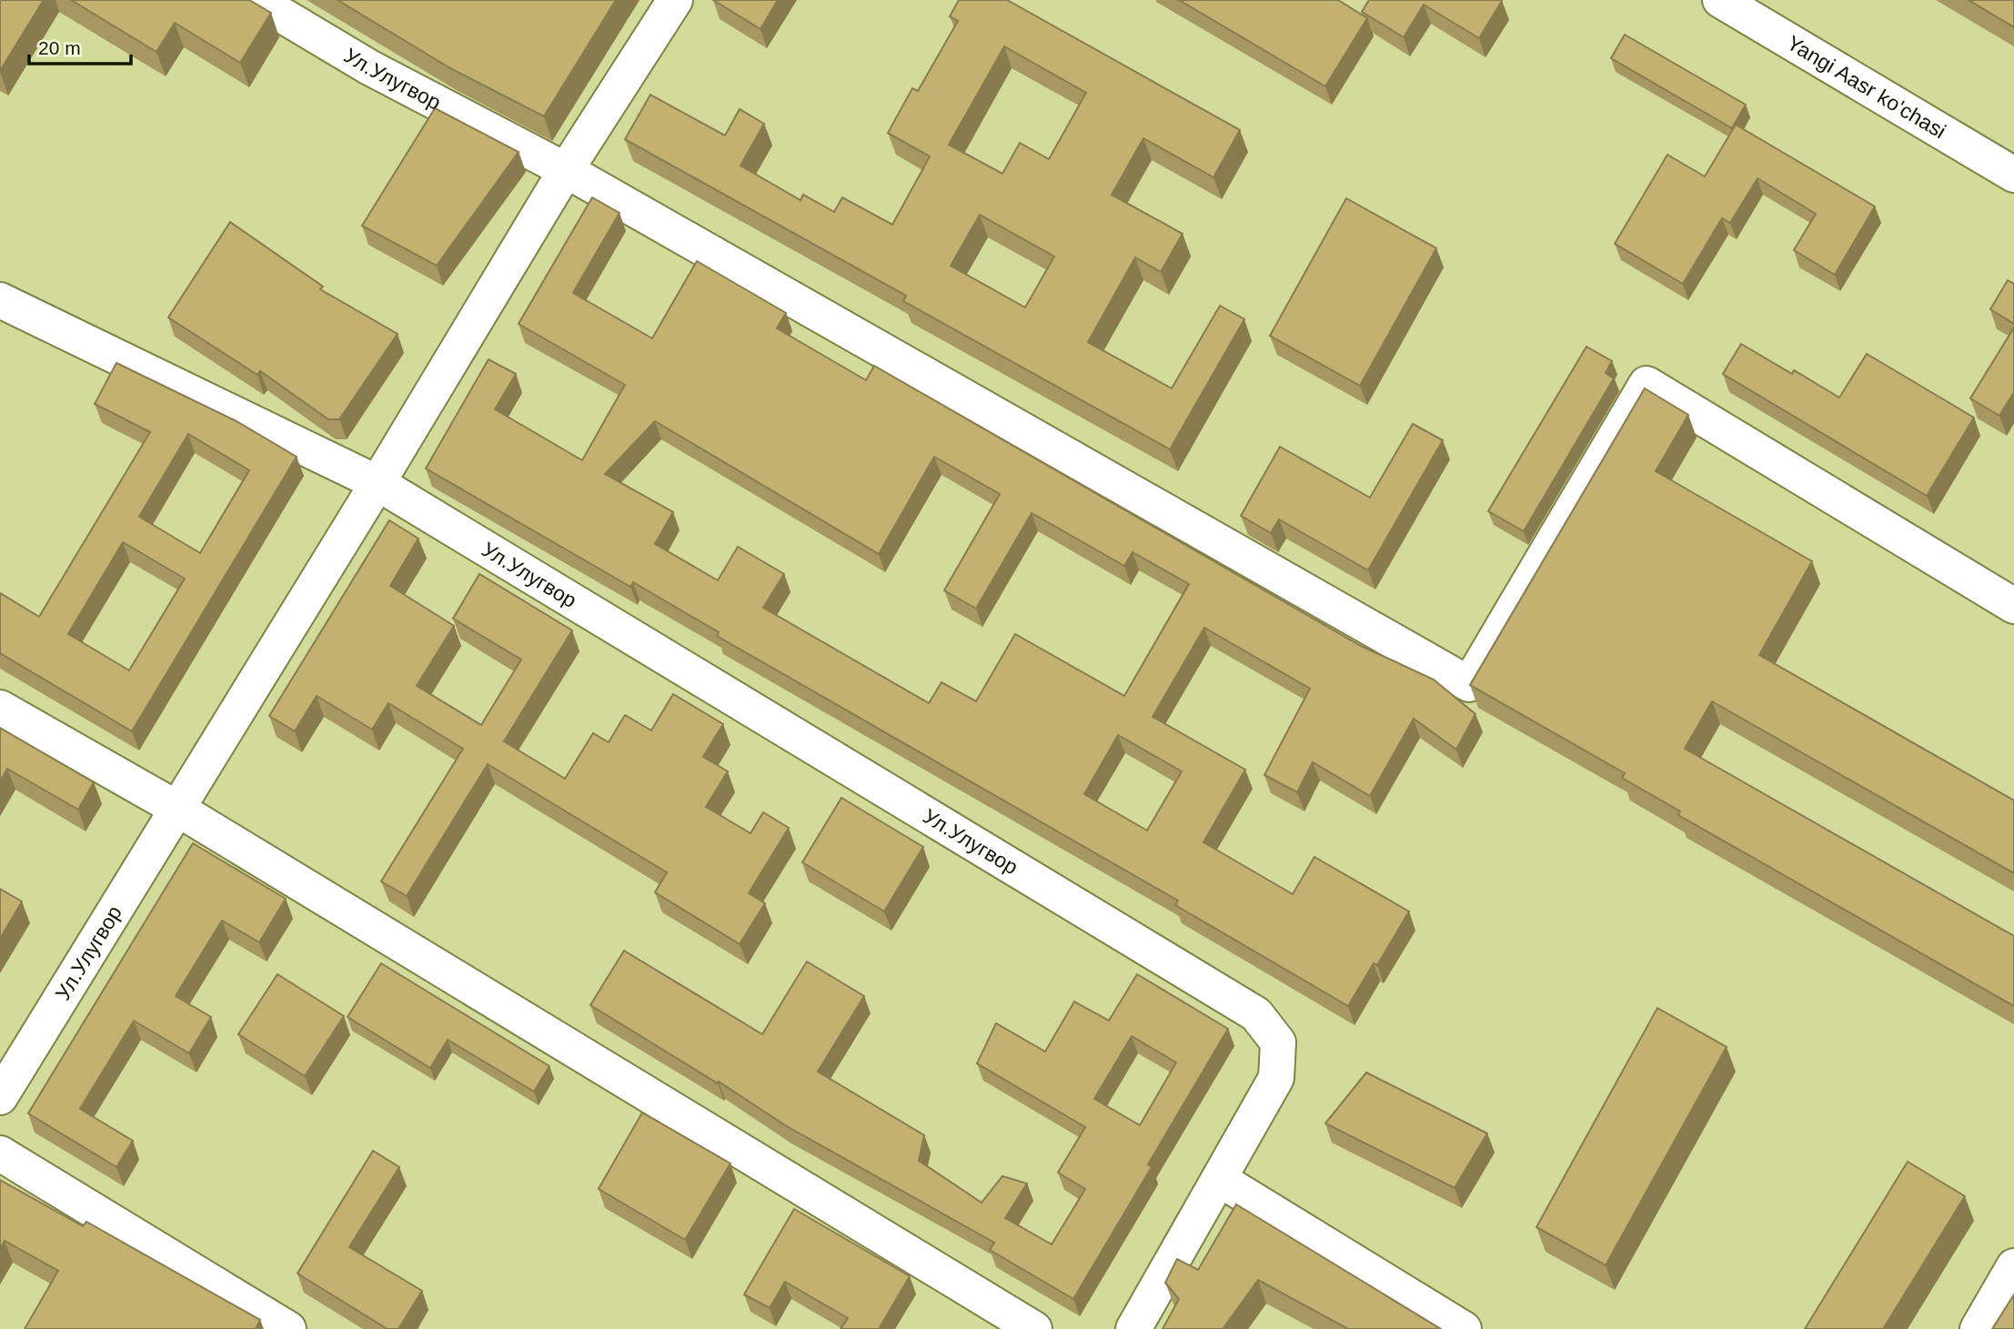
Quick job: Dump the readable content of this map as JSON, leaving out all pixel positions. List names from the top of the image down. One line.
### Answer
{"streets":{"street":["Ул.Улугвор","Yangi Aasr ko'chasi"]},"scale_bar":"20 m"}
